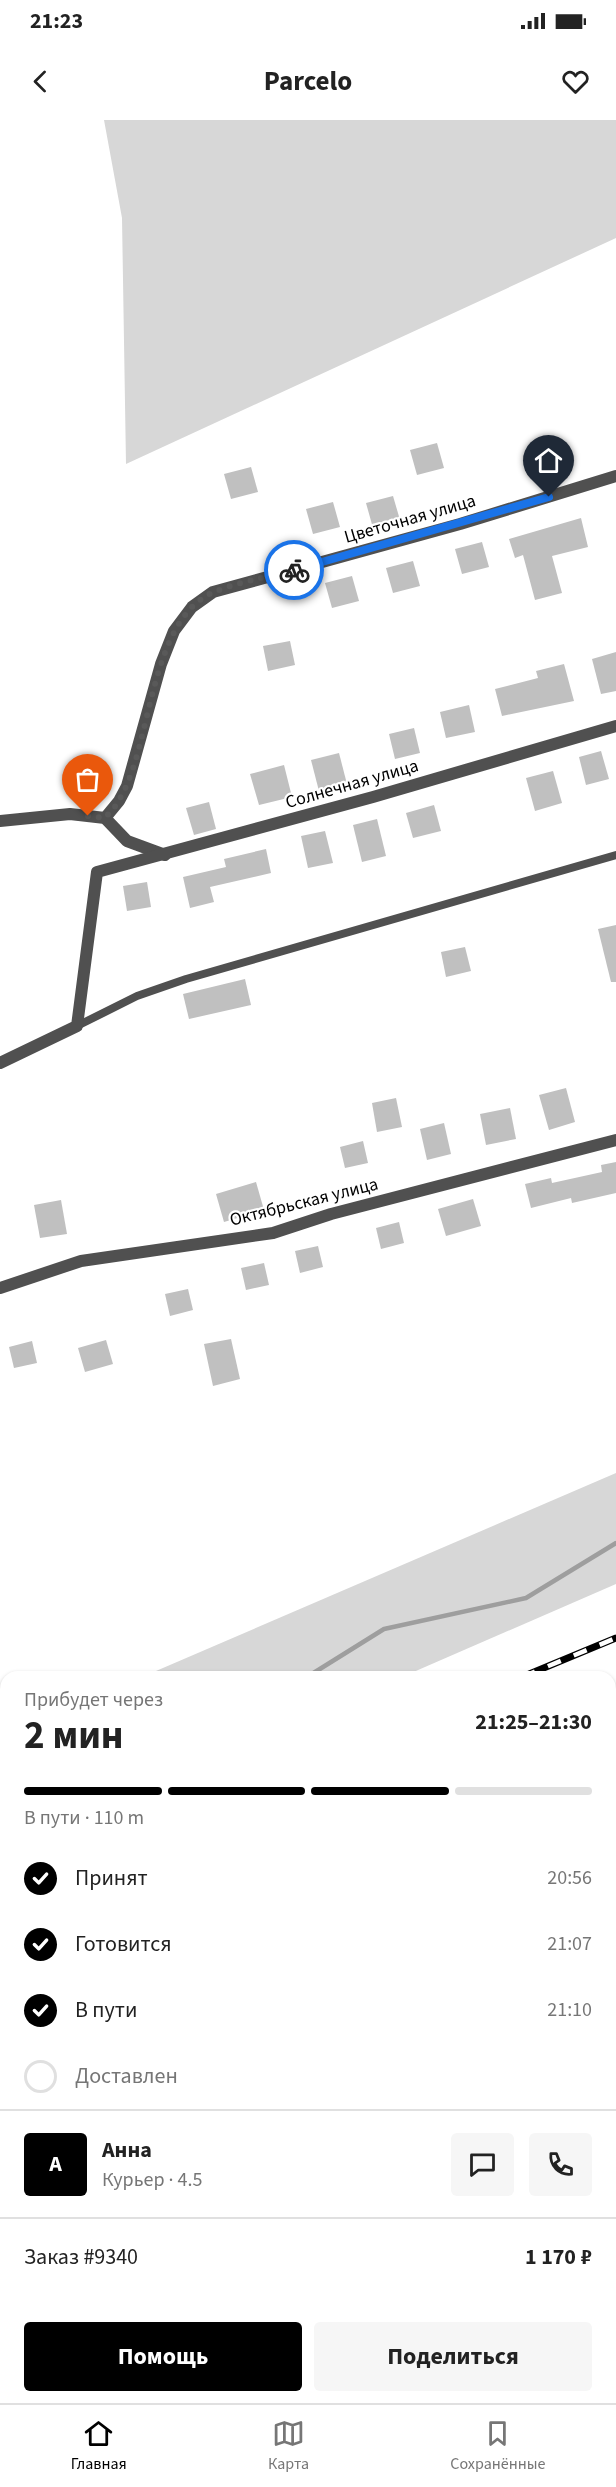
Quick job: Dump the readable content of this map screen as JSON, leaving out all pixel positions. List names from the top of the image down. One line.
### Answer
{"streets":{"street":["Цветочная улица","Солнечная улица","Октябрьская улица"]},"page":{"status":"21:23","header":"Parcelo","heading":["2 мин","Прибудет через","21:25–21:30"],"panel":["Анна","Курьер · 4.5","Заказ #9340","1 170 ₽"],"bar":"В пути · 110 m","list":[["Принят","20:56"],["Готовится","21:07"],["В пути","21:10"],"Доставлен"],"round":"А","buttons":["Помощь","Поделиться"],"tabs":["Главная","Карта","Сохранённые"]}}
